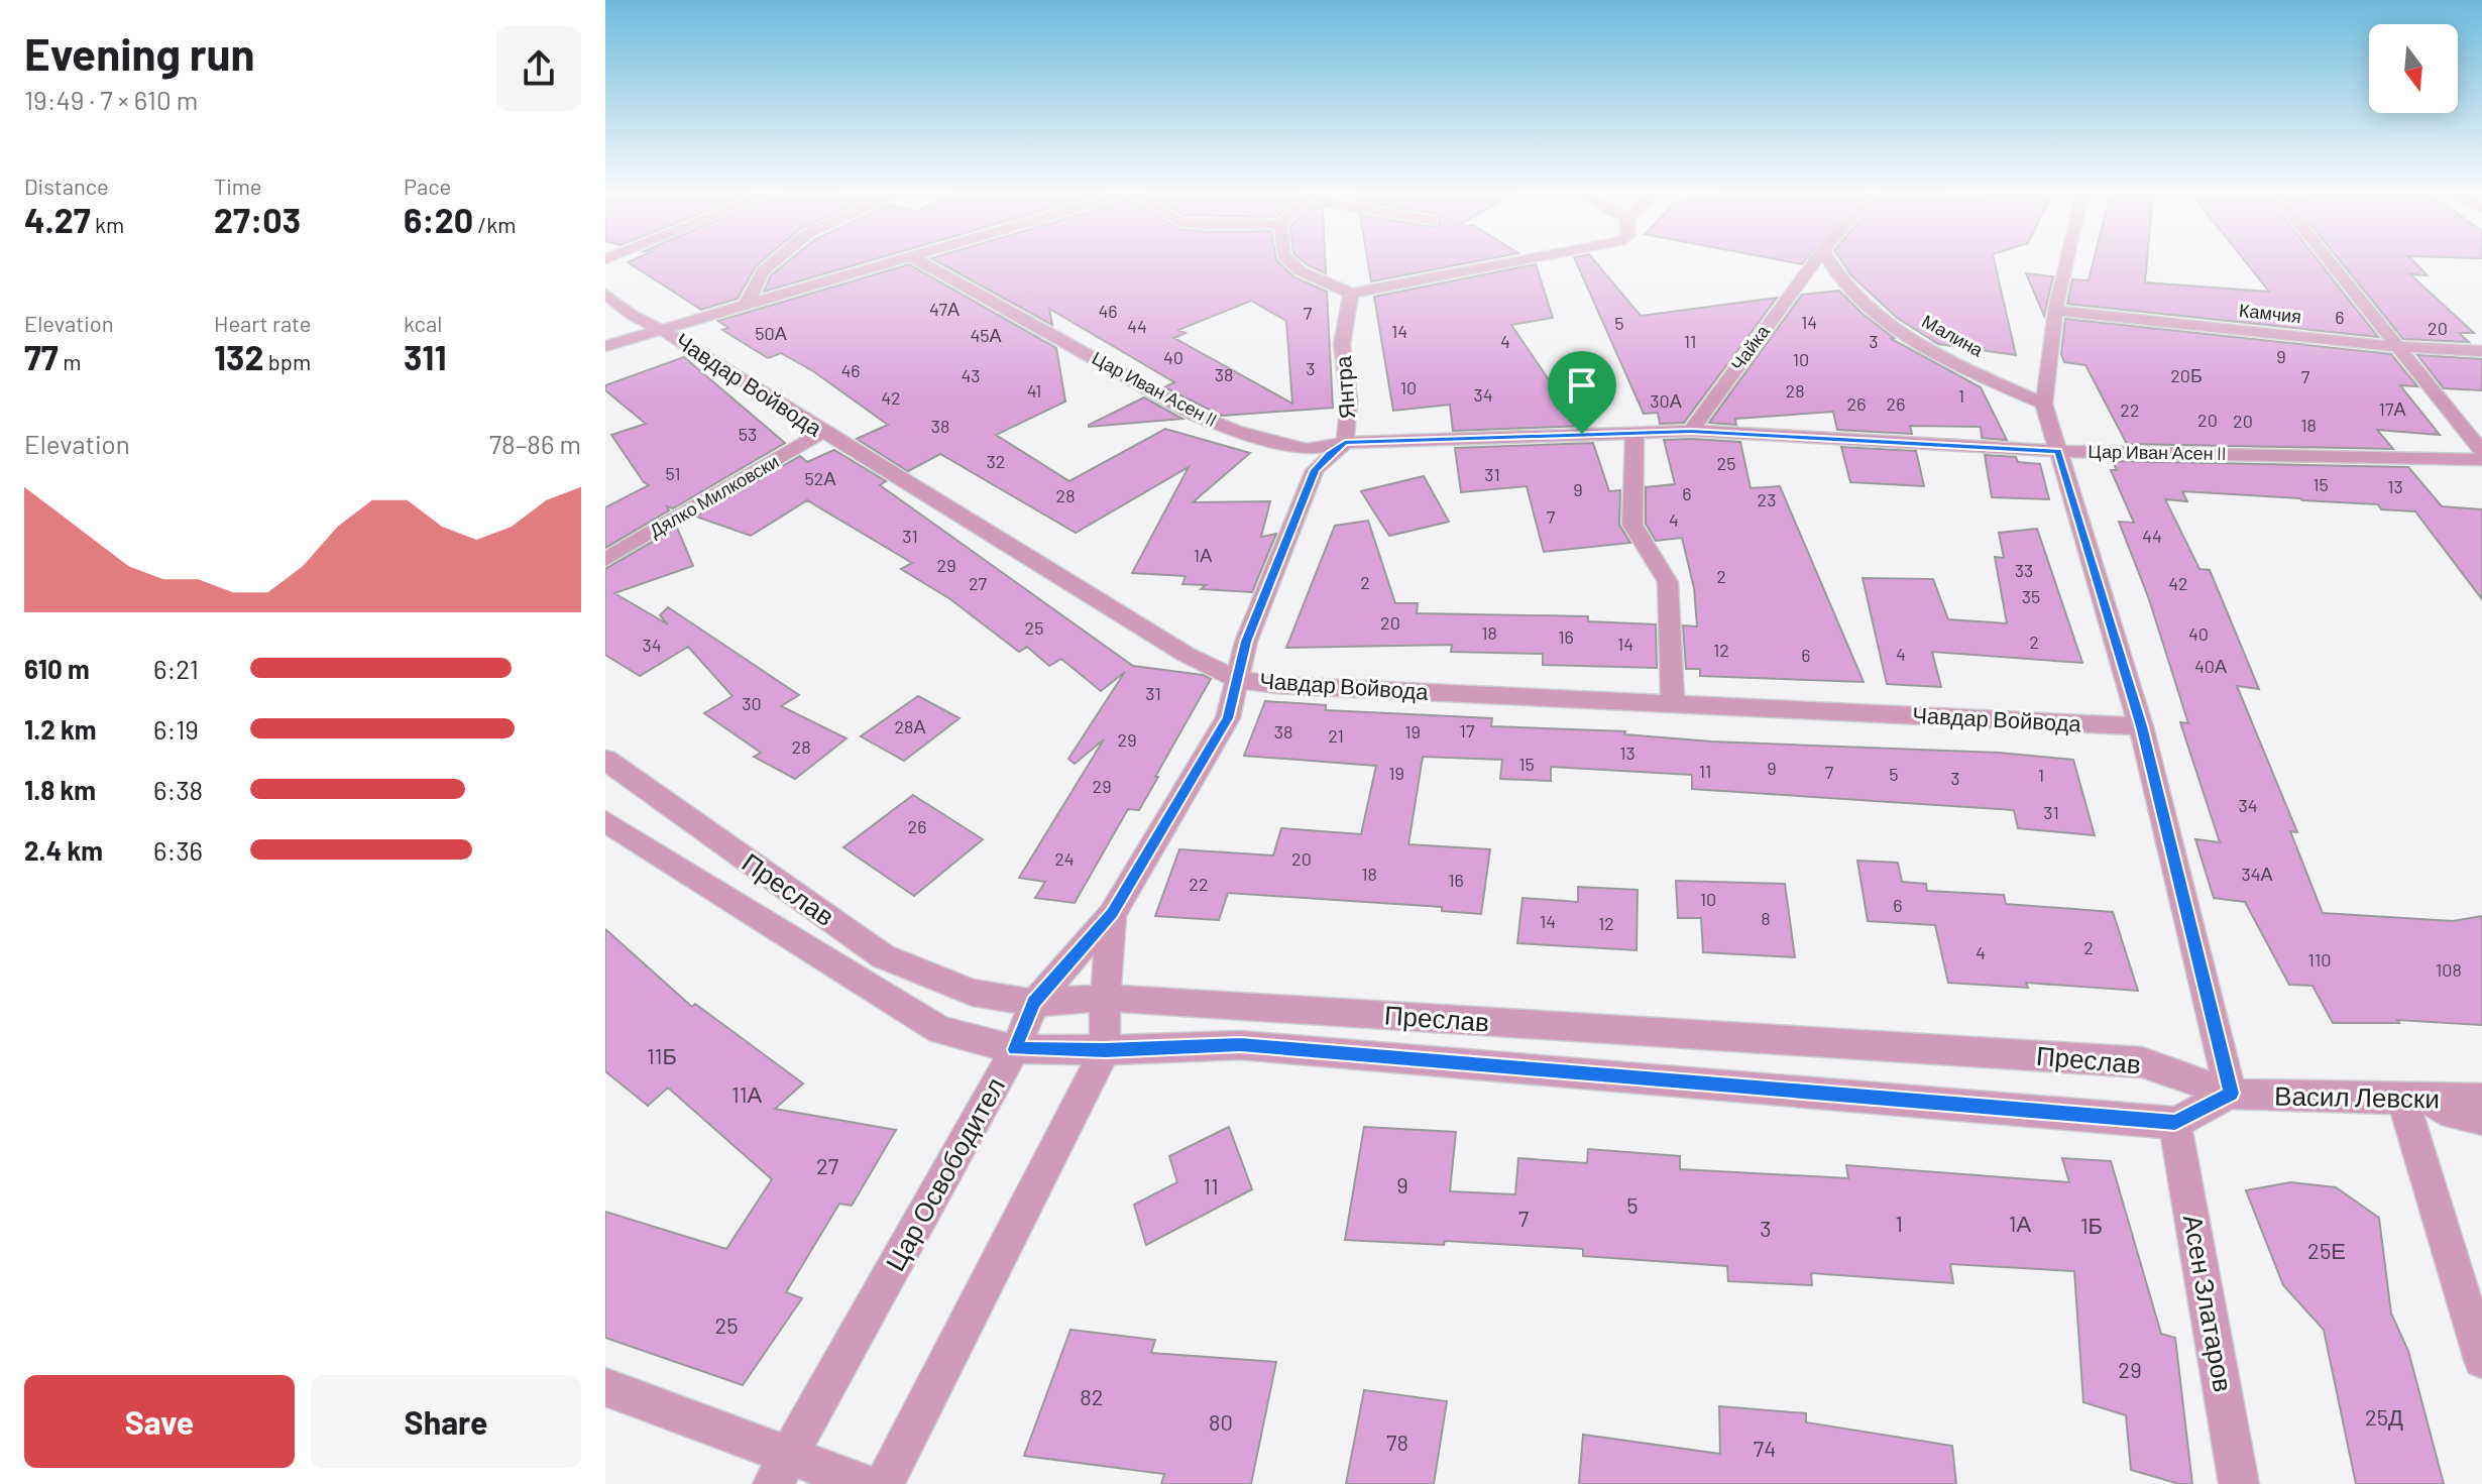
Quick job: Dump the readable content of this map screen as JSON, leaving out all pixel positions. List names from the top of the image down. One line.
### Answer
{"streets":{"street":["Камчия","Малина","Чайка","Чавдар Войвода","Янтра","Цар Иван Асен II","Дялко Милковски","Преслав","Васил Левски","Цар Освободител","Асен Златаров"]},"crossings":[["Чайка","Цар Иван Асен II"],["Чавдар Войвода","Янтра"],["Чавдар Войвода","Дялко Милковски"],["Янтра","Цар Иван Асен II"],["Янтра","Цар Освободител"],["Преслав","Васил Левски"],["Преслав","Цар Освободител"],["Преслав","Асен Златаров"]],"house_numbers":["47А","46","7","6","14","5","44","20","14","50А","45А","4","11","3","9","40","10","3","46","38","43","20Б","7","10","41","28","34","1","42","30А","26","26","17А","22","20","20","18","38","53","32","25","51","31","52А","15","13","9","6","28","23","7","4","31","44","1А","29","33","2","2","27","42","35","20","25","18","40","16","2","14","34","12","4","6","40А","31","30","28А","17","38","19","21","29","28","13","15","9","11","7","19","5","1","3","29","34","31","26","24","20","18","34А","16","22","10","6","8","14","12","2","4","110","108","11Б","11А","27","9","11","5","7","1","1А","1Б","3","25Е","25","29","82","25Д","80","78","74"],"north":"bottom","page":{"heading":["Evening run","19:49 · 7 × 610 m"],"stats":[["Distance","4.27 km"],["Time","27:03"],["Pace","6:20 /km"],["Elevation","77 m"],["Heart rate","132 bpm"],["kcal","311"]],"chart":["Elevation","78–86 m"],"list":[{"name":"610 m","note":"6:21"},{"name":"1.2 km","note":"6:19"},{"name":"1.8 km","note":"6:38"},{"name":"2.4 km","note":"6:36"}],"buttons":["Save","Share"]}}
